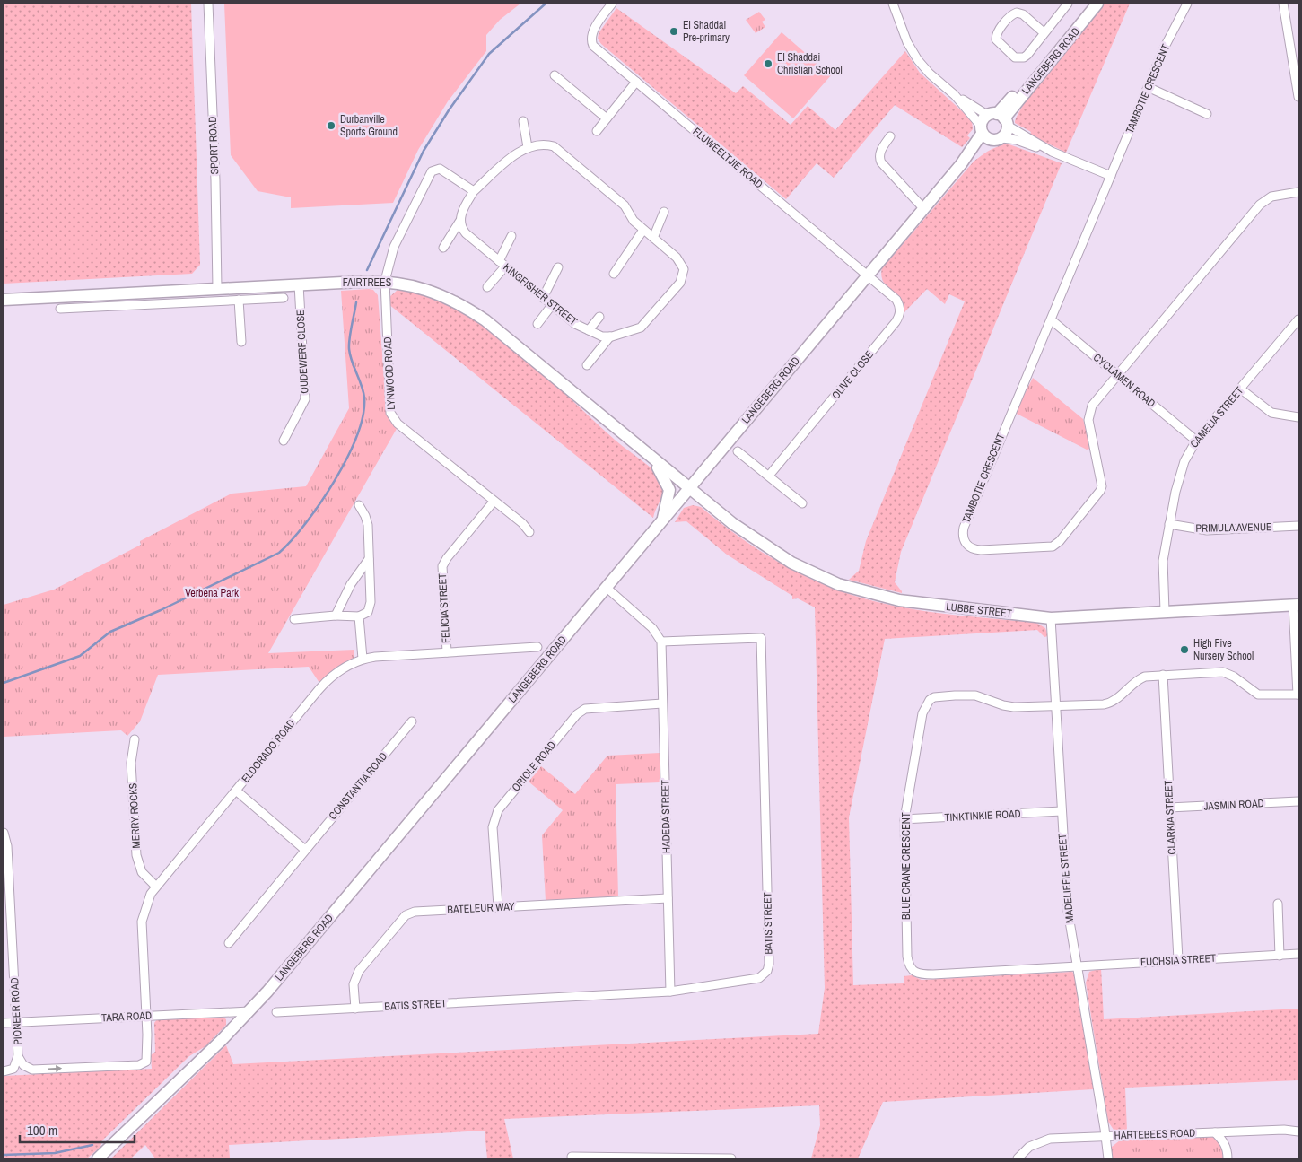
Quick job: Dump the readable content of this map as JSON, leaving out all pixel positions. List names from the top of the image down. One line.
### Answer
{"streets":{"main road":["LANGEBERG ROAD","FAIRTREES","LUBBE STREET"],"street":["TAMBOTIE CRESCENT","SPORT ROAD","FLUWEELTJIE ROAD","KINGFISHER STREET","OUDEWERF CLOSE","LYNWOOD ROAD","OLIVE CLOSE","CYCLAMEN ROAD","CAMELIA STREET","PRIMULA AVENUE","FELICIA STREET","ELDORADO ROAD","ORIOLE ROAD","CONSTANTIA ROAD","JASMIN ROAD","MERRY ROCKS","TINKTINKIE ROAD","HADEDA STREET","CLARKIA STREET","BLUE CRANE CRESCENT","MADELIEFIE STREET","BATELEUR WAY","BATIS STREET","FUCHSIA STREET","PIONEER ROAD","TARA ROAD","HARTEBEES ROAD"]},"crossings":[["LANGEBERG ROAD","FLUWEELTJIE ROAD"],["LANGEBERG ROAD","FAIRTREES"],["LANGEBERG ROAD","OLIVE CLOSE"],["LANGEBERG ROAD","LUBBE STREET"],["LANGEBERG ROAD","TARA ROAD"],["TAMBOTIE CRESCENT","CYCLAMEN ROAD"],["SPORT ROAD","FAIRTREES"],["FLUWEELTJIE ROAD","OLIVE CLOSE"],["FAIRTREES","OUDEWERF CLOSE"],["FAIRTREES","LYNWOOD ROAD"],["FAIRTREES","LUBBE STREET"],["LYNWOOD ROAD","FELICIA STREET"],["CYCLAMEN ROAD","CAMELIA STREET"],["CAMELIA STREET","PRIMULA AVENUE"],["CAMELIA STREET","LUBBE STREET"],["FELICIA STREET","ELDORADO ROAD"],["LUBBE STREET","MADELIEFIE STREET"],["ELDORADO ROAD","MERRY ROCKS"],["ELDORADO ROAD","PIONEER ROAD"],["ELDORADO ROAD","TARA ROAD"],["ORIOLE ROAD","HADEDA STREET"],["ORIOLE ROAD","BATELEUR WAY"],["JASMIN ROAD","CLARKIA STREET"],["TINKTINKIE ROAD","BLUE CRANE CRESCENT"],["TINKTINKIE ROAD","MADELIEFIE STREET"],["HADEDA STREET","BATELEUR WAY"],["HADEDA STREET","BATIS STREET"],["CLARKIA STREET","FUCHSIA STREET"],["BLUE CRANE CRESCENT","MADELIEFIE STREET"],["BLUE CRANE CRESCENT","FUCHSIA STREET"],["MADELIEFIE STREET","FUCHSIA STREET"],["MADELIEFIE STREET","HARTEBEES ROAD"],["BATELEUR WAY","BATIS STREET"],["PIONEER ROAD","TARA ROAD"]],"parks":["Verbena Park"],"places":["El Shaddai Pre-primary","El Shaddai Christian School","Durbanville Sports Ground","High Five Nursery School"],"scale_bar":"100 m"}
